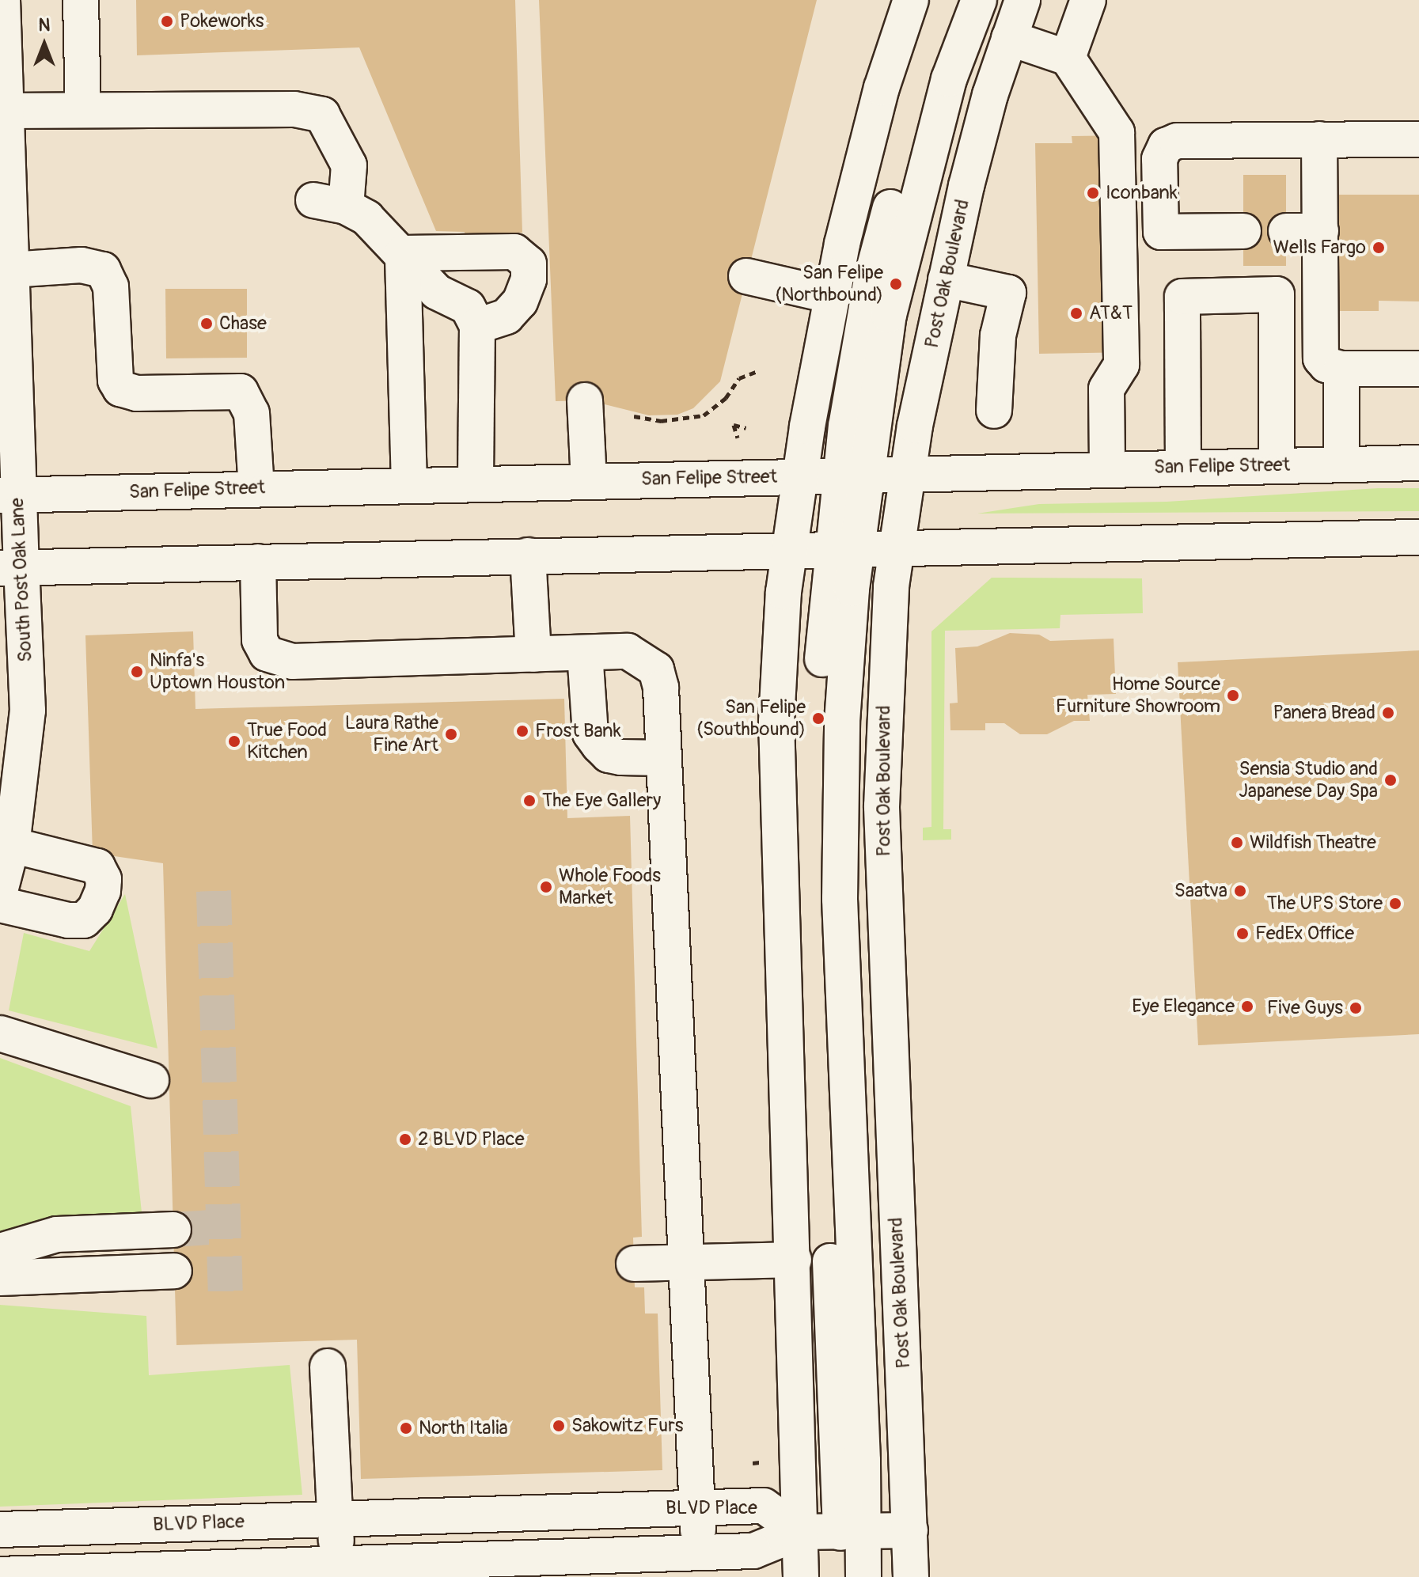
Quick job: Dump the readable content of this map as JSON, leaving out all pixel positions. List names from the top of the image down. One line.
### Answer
{"streets":{"main road":["Post Oak Boulevard","San Felipe Street","South Post Oak Lane","BLVD Place"]},"crossings":[["Post Oak Boulevard","San Felipe Street"],["San Felipe Street","South Post Oak Lane"]],"places":["Pokeworks","Iconbank","Wells Fargo","San Felipe (Northbound)","AT&T","Chase","Ninfa's Uptown Houston","Home Source Furniture Showroom","Panera Bread","San Felipe (Southbound)","Frost Bank","Laura Rathe Fine Art","True Food Kitchen","Sensia Studio and Japanese Day Spa","The Eye Gallery","Wildfish Theatre","Whole Foods Market","Saatva","The UPS Store","FedEx Office","Eye Elegance","Five Guys","2 BLVD Place","Sakowitz Furs","North Italia"],"north":"top"}
